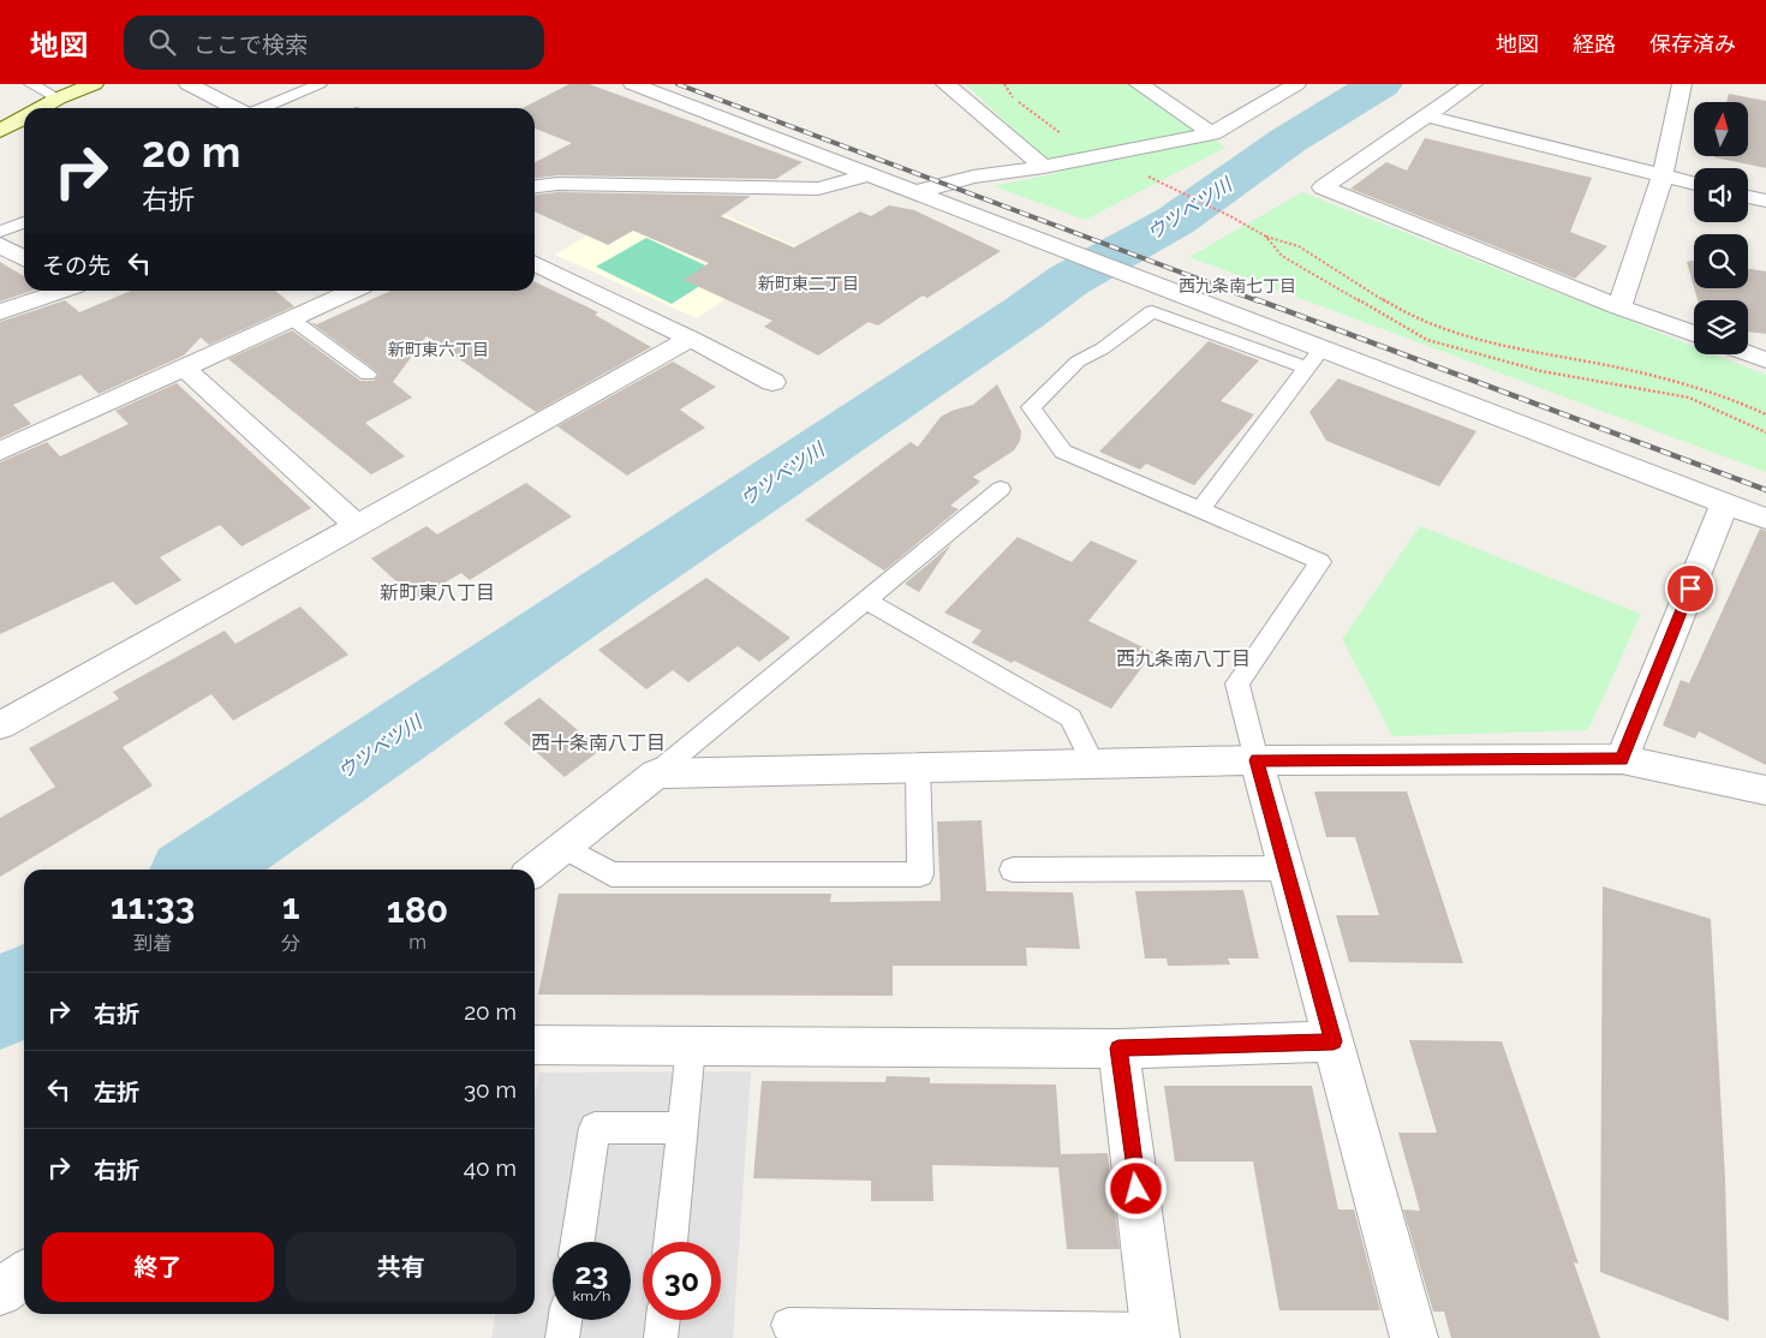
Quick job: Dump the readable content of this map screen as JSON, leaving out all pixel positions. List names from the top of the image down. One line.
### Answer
{"districts":["新町東二丁目","西九条南七丁目","新町東六丁目","新町東八丁目","西九条南八丁目","西十条南八丁目"],"water":["ウツベツ川"],"north":"top","page":{"header":"地図","search":"ここで検索","nav":["地図","経路","保存済み"],"turn":["20 m","右折"],"then":"その先","eta":["11:33","到着","1","分","180","m"],"list":[{"name":"右折","value":"20 m"},{"name":"左折","value":"30 m"},{"name":"右折","value":"40 m"}],"buttons":["終了","共有"],"speed":"23 km/h","limit":"30"}}
